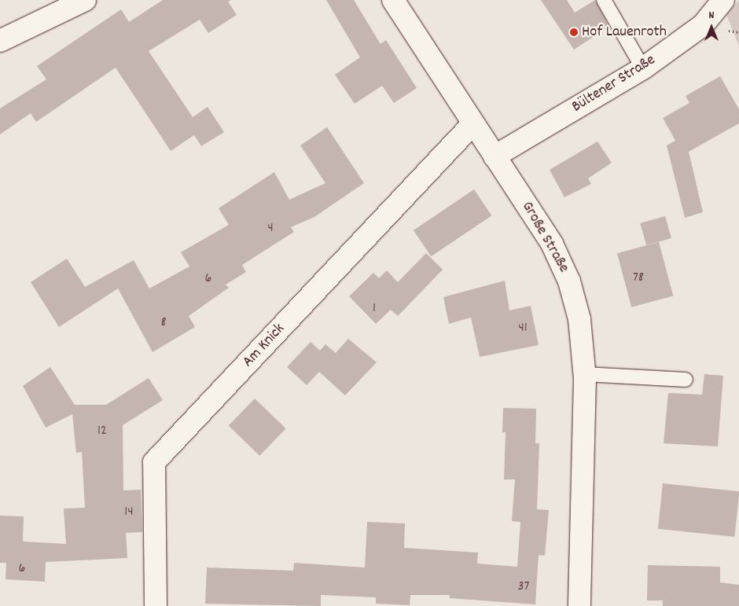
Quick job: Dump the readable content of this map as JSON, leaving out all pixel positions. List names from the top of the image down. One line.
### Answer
{"streets":{"street":["Bültener Straße","Große Straße","Am Knick"]},"crossings":[["Bültener Straße","Große Straße"],["Große Straße","Am Knick"]],"places":["Hof Lauenroth"],"house_numbers":["4","78","6","1","8","41","12","14","6","37"],"north":"top"}
